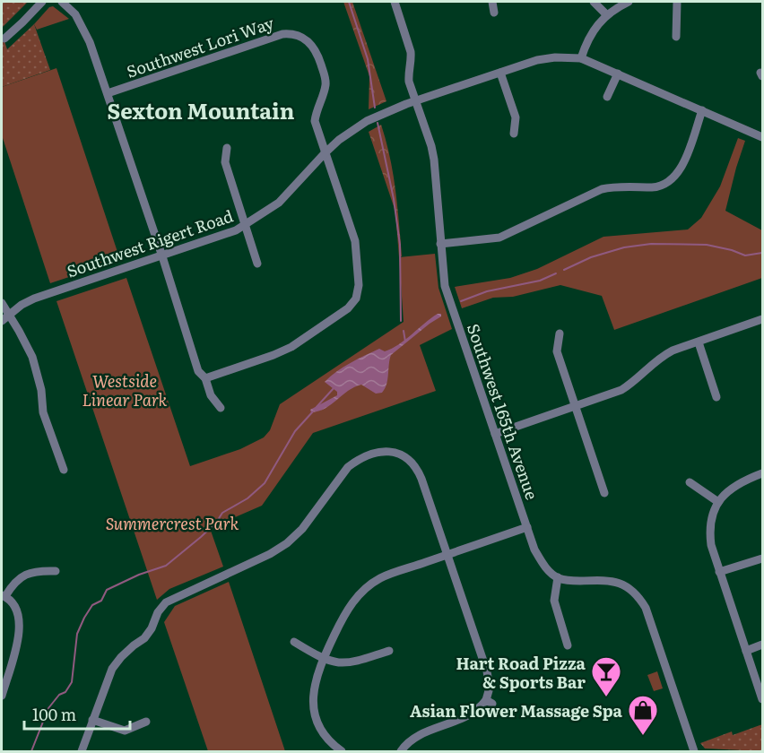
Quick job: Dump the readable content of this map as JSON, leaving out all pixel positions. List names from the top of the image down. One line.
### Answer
{"streets":{"street":["Southwest Lori Way","Southwest Rigert Road","Southwest 165th Avenue"]},"crossings":[["Southwest Lori Way","Southwest Rigert Road"],["Southwest Rigert Road","Southwest 165th Avenue"]],"districts":["Sexton Mountain"],"parks":["Westside Linear Park","Summercrest Park"],"places":{"bar":["Hart Road Pizza & Sports Bar"],"shop":["Asian Flower Massage Spa"]},"scale_bar":"100 m"}
